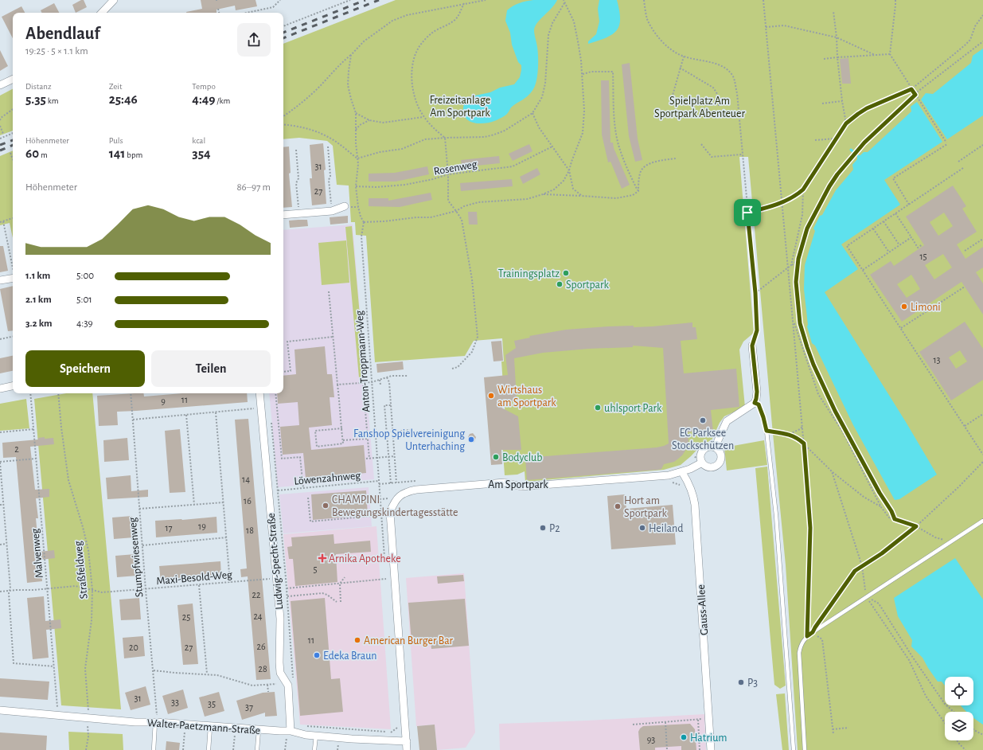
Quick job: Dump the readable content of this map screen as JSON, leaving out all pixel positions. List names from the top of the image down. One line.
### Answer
{"streets":{"street":["Am Sportpark","Ludwig-Specht-Straße","Gauss-Allee","Walter-Paetzmann-Straße"],"path":["Rosenweg","Anton-Troppmann-Weg","Löwenzahnweg","Malvenweg","Stumpfwiesenweg","Straßfeldweg","Maxi-Besold-Weg"]},"crossings":[["Anton-Troppmann-Weg","Löwenzahnweg"],["Am Sportpark","Gauss-Allee"],["Am Sportpark","Walter-Paetzmann-Straße"],["Malvenweg","Maxi-Besold-Weg"],["Malvenweg","Walter-Paetzmann-Straße"],["Stumpfwiesenweg","Maxi-Besold-Weg"],["Stumpfwiesenweg","Walter-Paetzmann-Straße"],["Ludwig-Specht-Straße","Maxi-Besold-Weg"],["Ludwig-Specht-Straße","Walter-Paetzmann-Straße"],["Straßfeldweg","Maxi-Besold-Weg"],["Straßfeldweg","Walter-Paetzmann-Straße"]],"parks":["Freizeitanlage Am Sportpark","Spielplatz Am Sportpark Abenteuer"],"places":{"other":["Trainingsplatz","Sportpark","Limoni","Wirtshaus am Sportpark","uhlsport Park","EC Parksee Stockschützen","Fanshop Spielvereinigung Unterhaching","Bodyclub","CHAMPINI Bewegungskindertagesstätte","Hort am Sportpark","P2","Heiland","American Burger Bar","Edeka Braun","P3","Hatrium"],"health":["Arnika Apotheke"]},"house_numbers":["31","27","15","13","11","9","2","14","16","19","17","18","5","22","24","25","11","26","20","27","28","31","33","35","37","93"],"page":{"heading":["Abendlauf","19:25 · 5 × 1.1 km"],"stats":[["Distanz","5.35 km"],["Zeit","25:46"],["Tempo","4:49 /km"],["Höhenmeter","60 m"],["Puls","141 bpm"],["kcal","354"]],"chart":["Höhenmeter","86–97 m"],"list":[{"name":"1.1 km","note":"5:00"},{"name":"2.1 km","note":"5:01"},{"name":"3.2 km","note":"4:39"}],"buttons":["Speichern","Teilen"]}}
